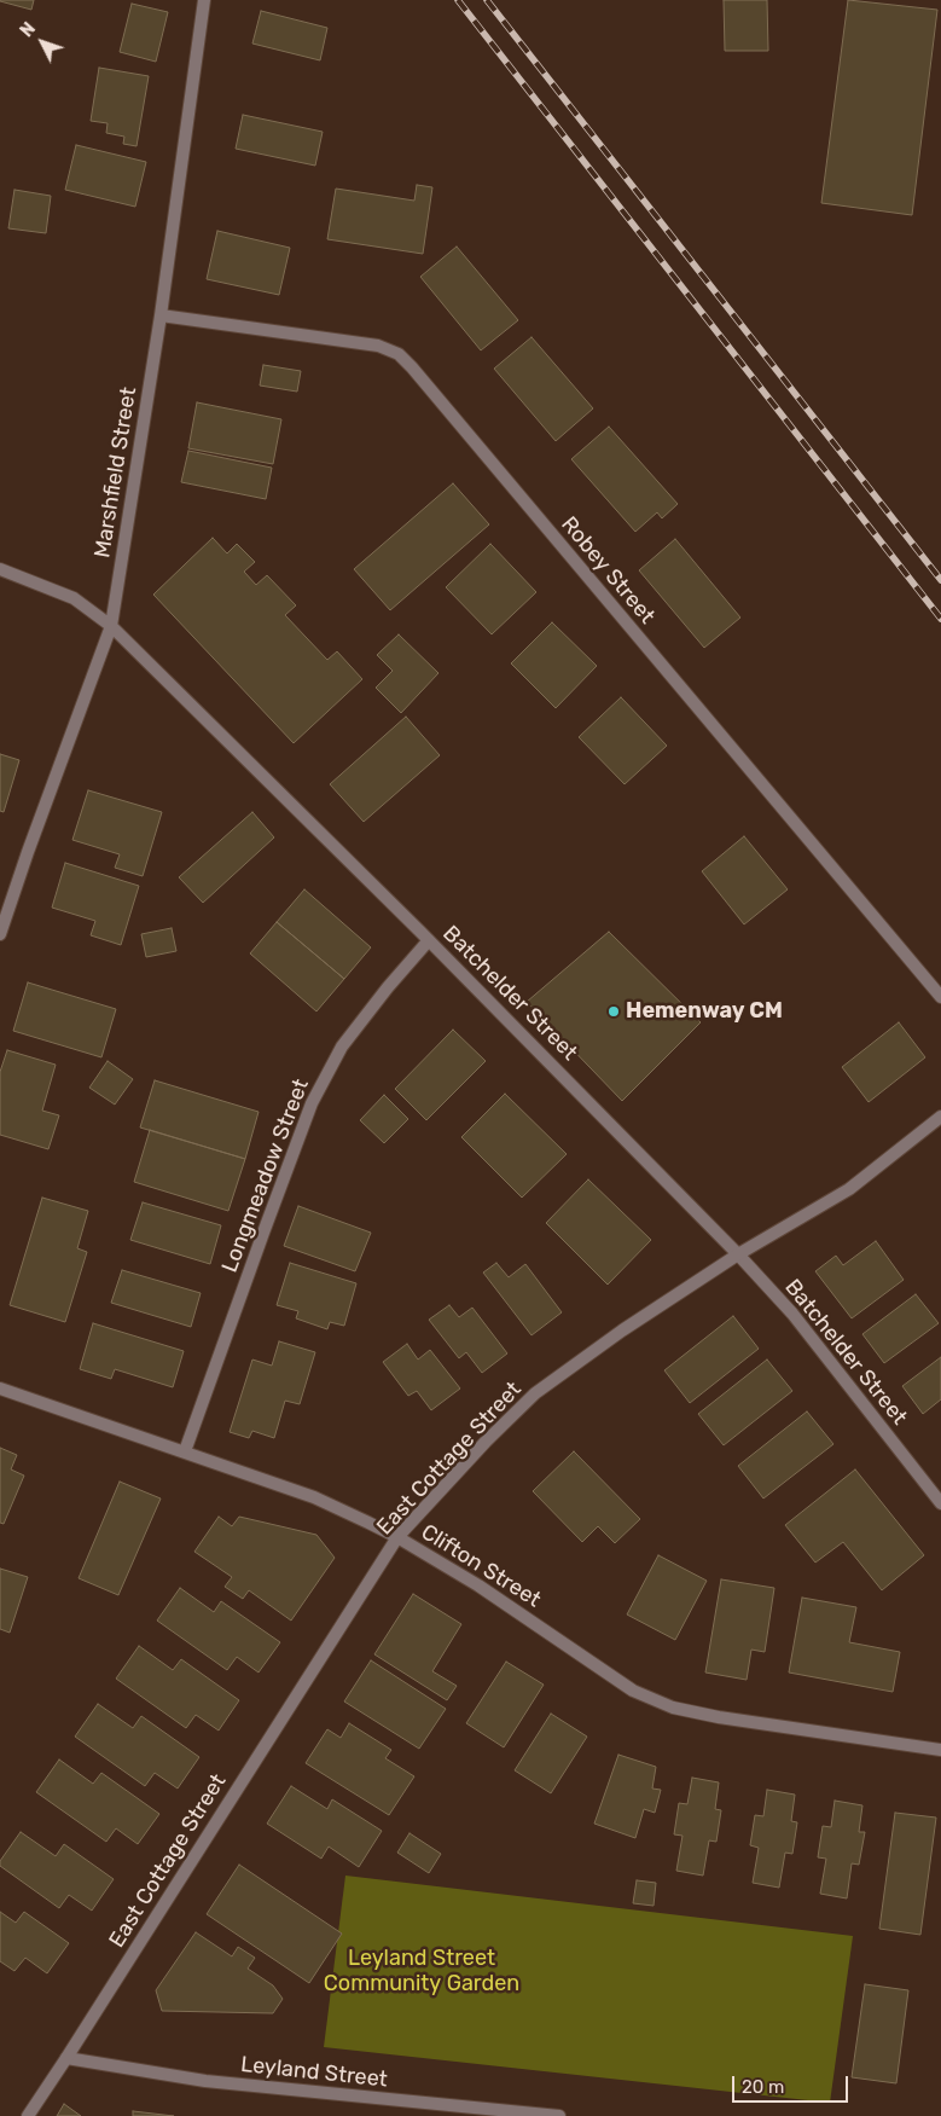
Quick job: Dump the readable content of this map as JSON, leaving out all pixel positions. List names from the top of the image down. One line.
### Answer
{"streets":{"street":["Marshfield Street","Robey Street","Batchelder Street","Longmeadow Street","East Cottage Street","Clifton Street","Leyland Street"]},"crossings":[["Marshfield Street","Robey Street"],["Marshfield Street","Batchelder Street"],["Batchelder Street","Longmeadow Street"],["Batchelder Street","East Cottage Street"],["Longmeadow Street","Clifton Street"],["East Cottage Street","Clifton Street"],["East Cottage Street","Leyland Street"]],"parks":["Leyland Street Community Garden"],"places":["Hemenway CM"],"scale_bar":"20 m","north":"top left"}
